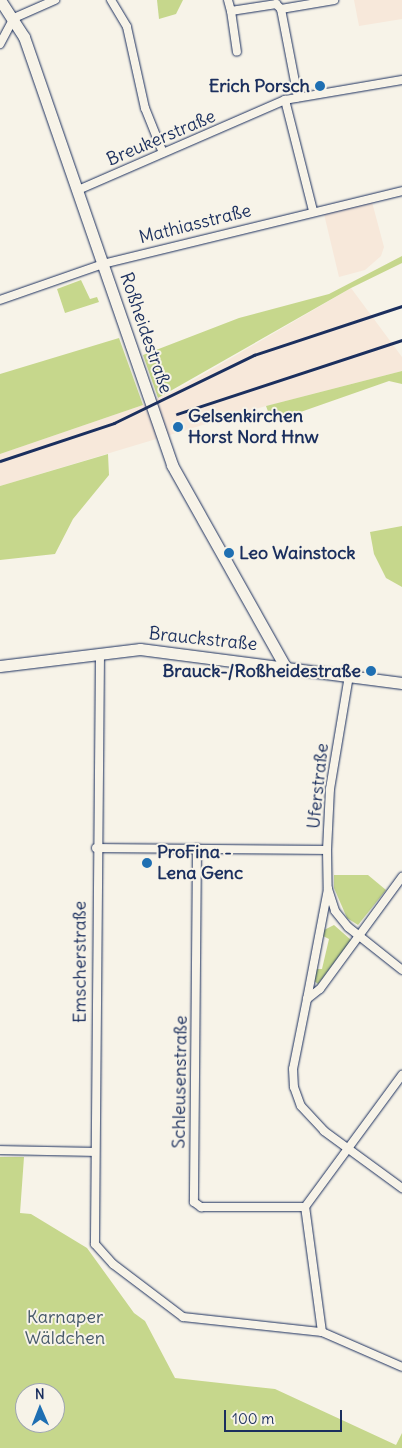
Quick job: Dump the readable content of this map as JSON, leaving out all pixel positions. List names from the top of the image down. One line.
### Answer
{"streets":{"street":["Breukerstraße","Mathiasstraße","Roßheidestraße","Brauckstraße","Uferstraße","Emscherstraße","Schleusenstraße"]},"crossings":[["Breukerstraße","Roßheidestraße"],["Mathiasstraße","Roßheidestraße"],["Roßheidestraße","Brauckstraße"],["Brauckstraße","Uferstraße"],["Brauckstraße","Emscherstraße"],["Uferstraße","Emscherstraße"],["Uferstraße","Schleusenstraße"]],"parks":["Karnaper Wäldchen"],"places":["Erich Porsch","Gelsenkirchen Horst Nord Hnw","Leo Wainstock","Brauck-/Roßheidestraße","ProFina - Lena Genc"],"scale_bar":"100 m","north":"top"}
